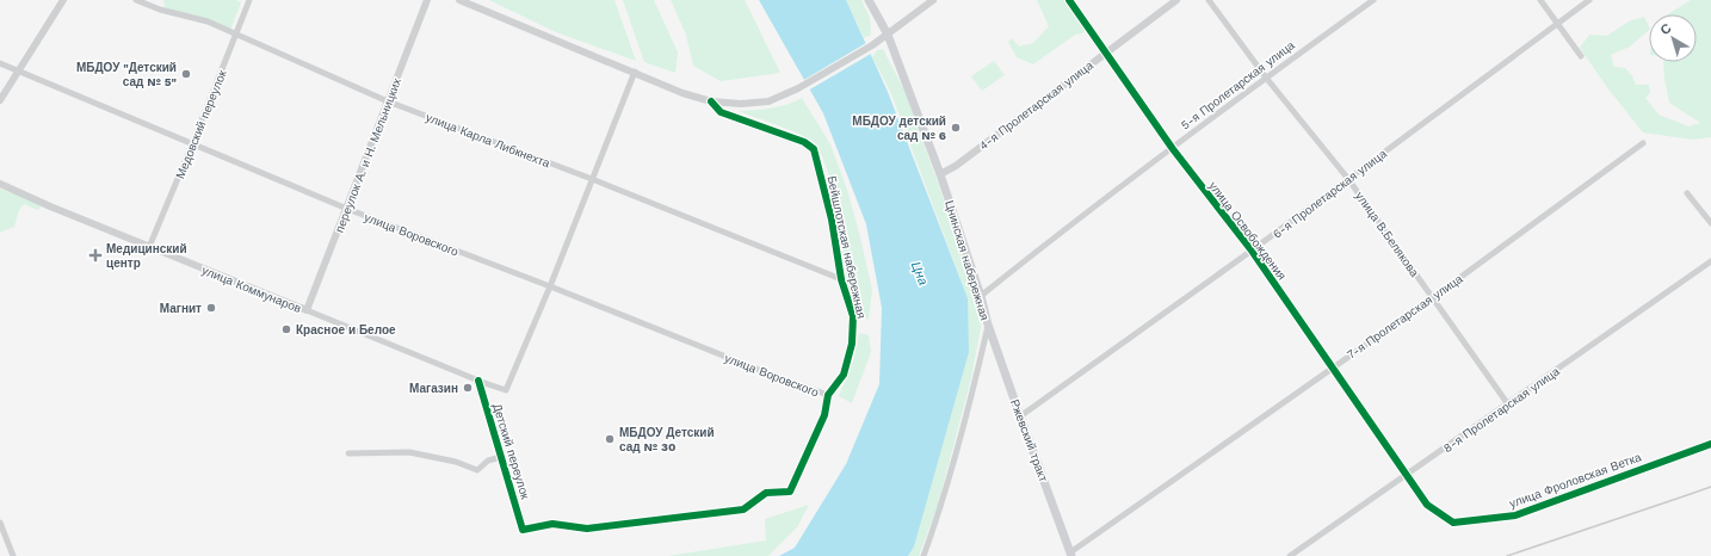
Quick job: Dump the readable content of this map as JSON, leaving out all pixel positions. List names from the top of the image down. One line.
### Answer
{"streets":{"main road":["Цнинская набережная","Ржевский тракт"],"street":["5-я Пролетарская улица","4-я Пролетарская улица","Медовский переулок","улица Карла Либкнехта","переулок А. и Н. Мельницких","6-я Пролетарская улица","улица Освобождения","улица Воровского","улица В.Белякова","Бейшлотская набережная","улица Коммунаров","7-я Пролетарская улица","8-я Пролетарская улица","Детский переулок","улица Фроловская Ветка"]},"crossings":[["5-я Пролетарская улица","улица Освобождения"],["5-я Пролетарская улица","улица В.Белякова"],["5-я Пролетарская улица","Цнинская набережная"],["4-я Пролетарская улица","улица Освобождения"],["4-я Пролетарская улица","Цнинская набережная"],["Медовский переулок","улица Карла Либкнехта"],["Медовский переулок","улица Воровского"],["Медовский переулок","улица Коммунаров"],["улица Карла Либкнехта","переулок А. и Н. Мельницких"],["улица Карла Либкнехта","Бейшлотская набережная"],["улица Карла Либкнехта","Детский переулок"],["переулок А. и Н. Мельницких","улица Воровского"],["переулок А. и Н. Мельницких","улица Коммунаров"],["6-я Пролетарская улица","улица Освобождения"],["6-я Пролетарская улица","улица В.Белякова"],["6-я Пролетарская улица","Ржевский тракт"],["улица Освобождения","7-я Пролетарская улица"],["улица Освобождения","8-я Пролетарская улица"],["улица Освобождения","улица Фроловская Ветка"],["улица Воровского","Бейшлотская набережная"],["улица Воровского","Детский переулок"],["улица В.Белякова","7-я Пролетарская улица"],["улица В.Белякова","8-я Пролетарская улица"],["Бейшлотская набережная","Цнинская набережная"],["Бейшлотская набережная","Детский переулок"],["Цнинская набережная","Ржевский тракт"],["улица Коммунаров","Детский переулок"],["7-я Пролетарская улица","Ржевский тракт"],["8-я Пролетарская улица","улица Фроловская Ветка"]],"water":["Цна"],"places":{"other":["МБДОУ \"Детский сад № 5\"","МБДОУ детский сад № 6","Магнит","Красное и Белое","Магазин","МБДОУ Детский сад № 30"],"health":["Медицинский центр"]},"north":"top left"}
